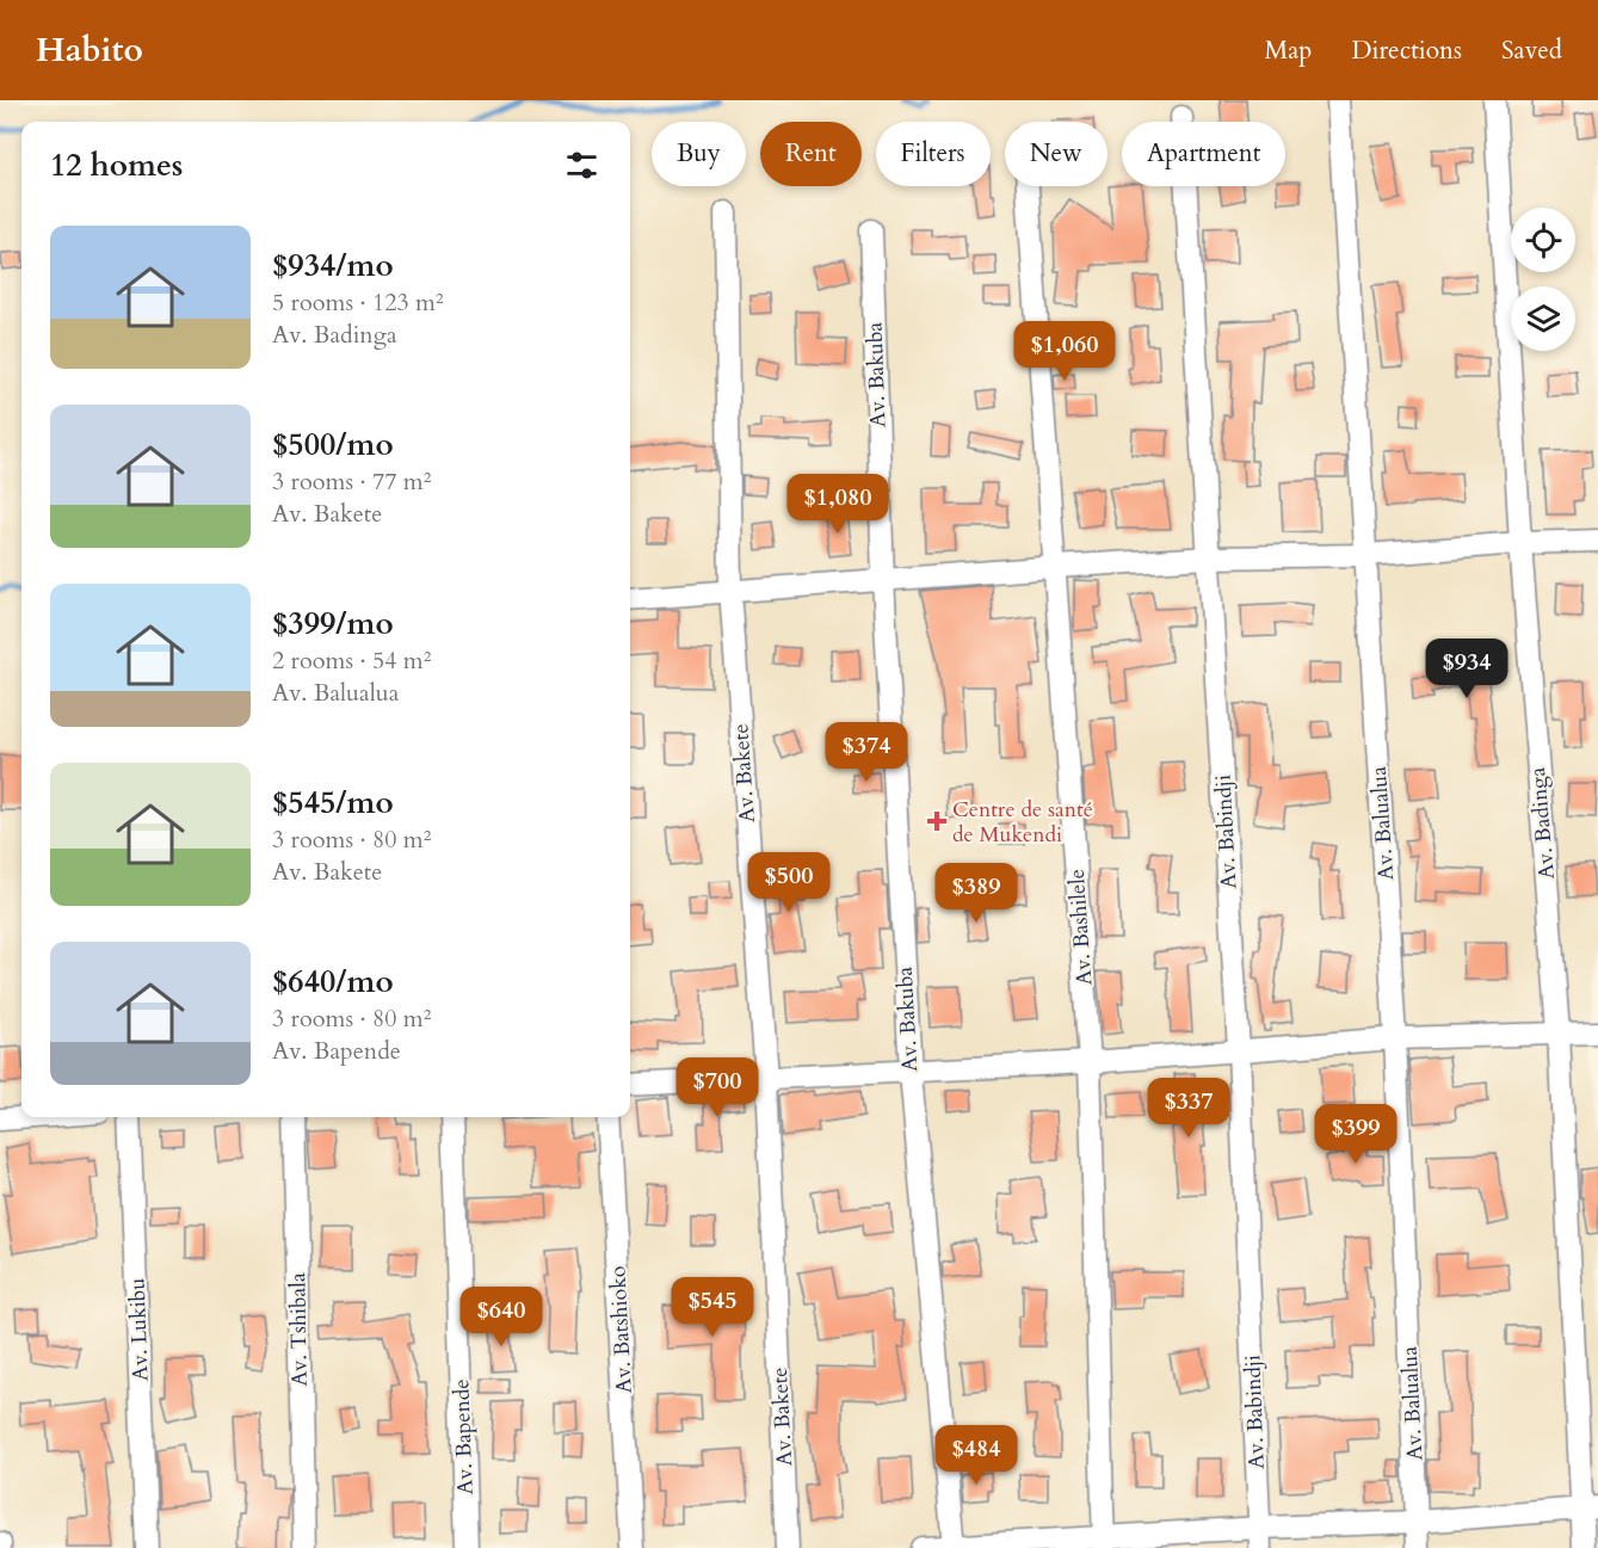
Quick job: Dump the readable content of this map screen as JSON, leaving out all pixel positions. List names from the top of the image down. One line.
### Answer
{"streets":{"street":["Av. Bakuba","Av. Bakete","Av. Balualua","Av. Badinga","Av. Babindji","Av. Bashilele","Av. Lukibu","Av. Tshibala","Av. Batshioko","Av. Bapende"]},"places":{"health":["Centre de santé de Mukendi"]},"page":{"header":"Habito","nav":["Map","Directions","Saved"],"chip":["Buy","Rent","Filters","New","Apartment"],"heading":"12 homes","list":[{"name":"$934/mo","note":"5 rooms · 123 m² · Av. Badinga"},{"name":"$500/mo","note":"3 rooms · 77 m² · Av. Bakete"},{"name":"$399/mo","note":"2 rooms · 54 m² · Av. Balualua"},{"name":"$545/mo","note":"3 rooms · 80 m² · Av. Bakete"},{"name":"$640/mo","note":"3 rooms · 80 m² · Av. Bapende"}],"price":["$1,060","$1,080","$934","$374","$500","$389","$700","$337","$399","$545","$640","$484"]}}
